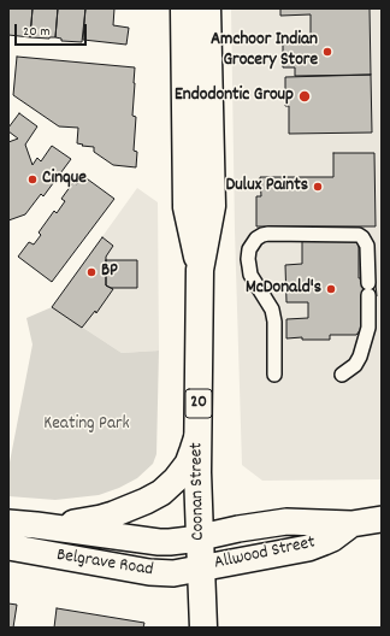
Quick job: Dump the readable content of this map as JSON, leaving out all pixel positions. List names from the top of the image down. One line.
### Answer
{"streets":{"main road":["20","Coonan Street"],"street":["Allwood Street","Belgrave Road"]},"crossings":[["Coonan Street","Allwood Street"],["Coonan Street","Belgrave Road"],["Allwood Street","Belgrave Road"]],"parks":["Keating Park"],"places":["Amchoor Indian Grocery Store","Endodontic Group","Cinque","Dulux Paints","BP","McDonald's"],"scale_bar":"20 m"}
